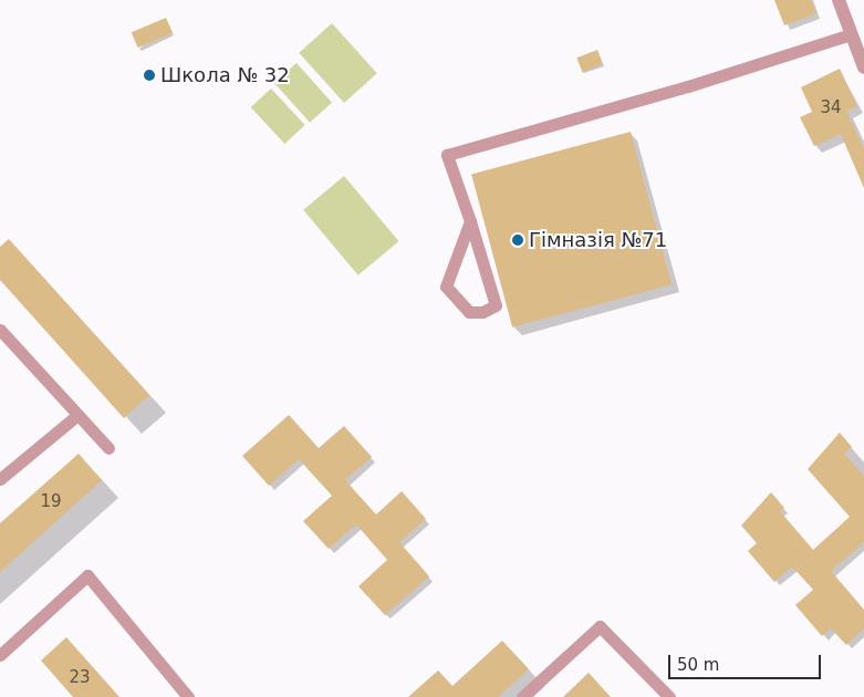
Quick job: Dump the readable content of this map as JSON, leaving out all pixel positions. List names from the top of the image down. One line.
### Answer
{"places":["Школа № 32","Гімназія №71"],"house_numbers":["34","19","23"],"scale_bar":"50 m"}
